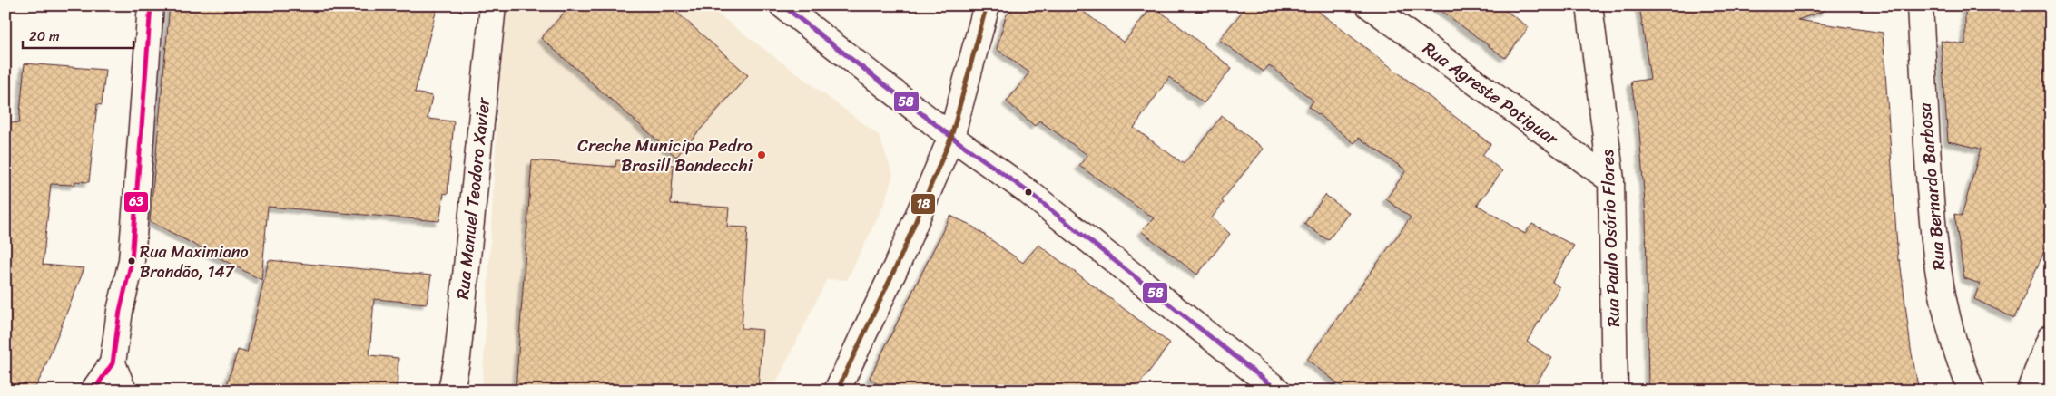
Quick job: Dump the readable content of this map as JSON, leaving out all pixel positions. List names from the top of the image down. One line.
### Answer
{"streets":{"street":["Rua Agreste Potiguar","Rua Bernardo Barbosa","Rua Manuel Teodoro Xavier","Rua Paulo Osório Flores"]},"crossings":[["Rua Agreste Potiguar","Rua Paulo Osório Flores"]],"places":["Creche Municipa Pedro Brasill Bandecchi","Rua Maximiano Brandão, 147"],"lines":["transit line 58","transit line 63","transit line 18"],"scale_bar":"20 m"}
